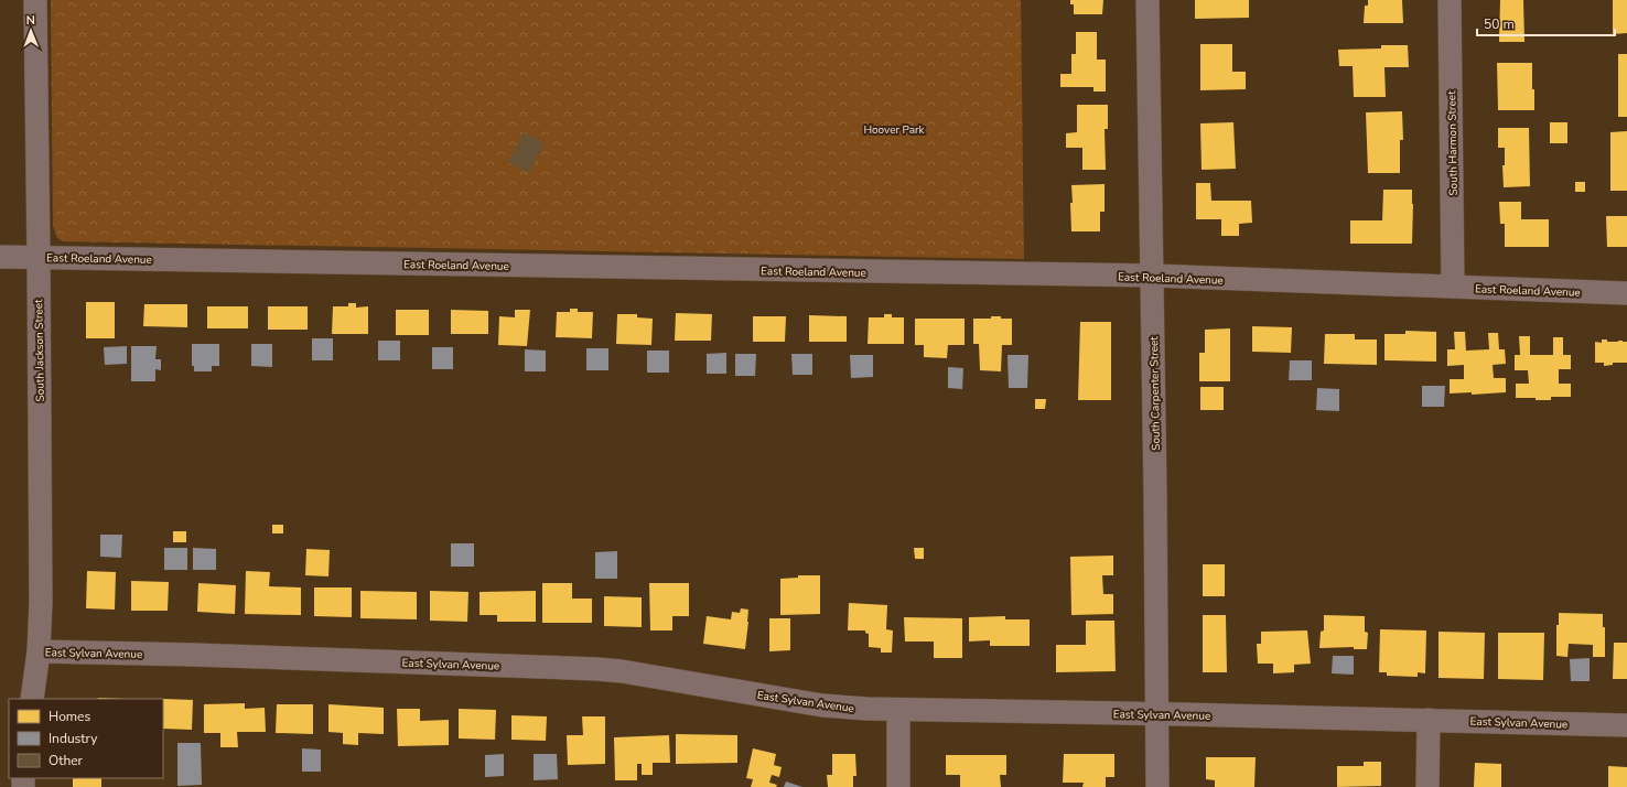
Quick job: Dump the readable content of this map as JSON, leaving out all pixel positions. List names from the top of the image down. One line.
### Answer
{"streets":{"street":["South Harmon Street","East Roeland Avenue","South Jackson Street","South Carpenter Street","East Sylvan Avenue"]},"crossings":[["South Harmon Street","East Roeland Avenue"],["East Roeland Avenue","South Jackson Street"],["East Roeland Avenue","South Carpenter Street"],["South Jackson Street","East Sylvan Avenue"],["South Carpenter Street","East Sylvan Avenue"]],"parks":["Hoover Park"],"legend":["Homes","Industry","Other"],"scale_bar":"50 m","north":"top"}
